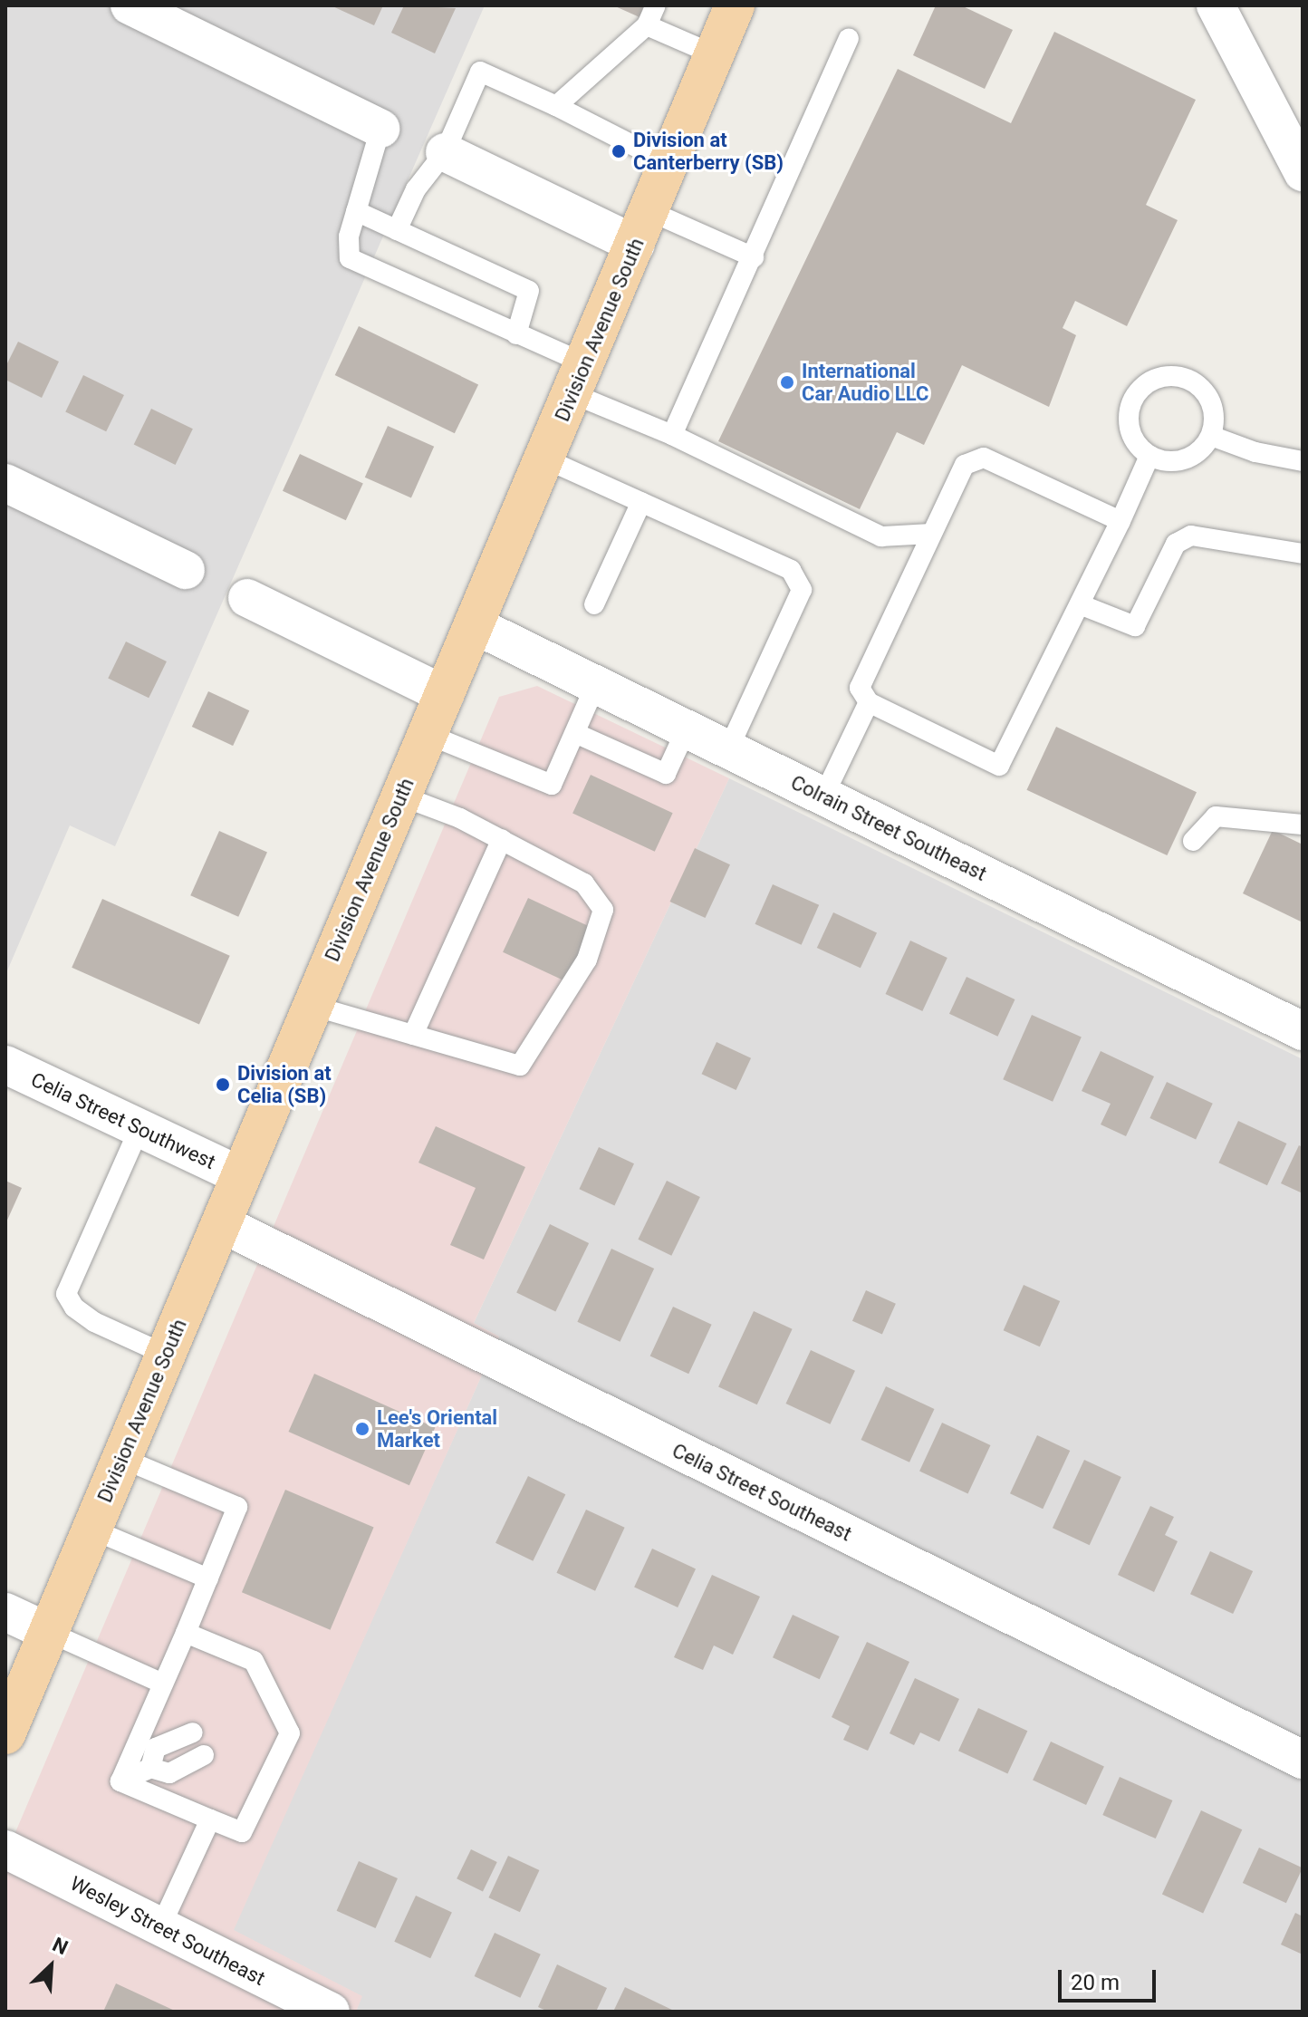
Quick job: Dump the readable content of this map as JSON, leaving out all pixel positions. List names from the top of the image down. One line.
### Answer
{"streets":{"main road":["Division Avenue South"],"street":["Colrain Street Southeast","Celia Street Southwest","Celia Street Southeast","Wesley Street Southeast"]},"crossings":[["Division Avenue South","Colrain Street Southeast"],["Division Avenue South","Celia Street Southwest"],["Division Avenue South","Celia Street Southeast"]],"places":["Division at Canterberry (SB)","International Car Audio LLC","Division at Celia (SB)","Lee's Oriental Market"],"scale_bar":"20 m","north":"top right"}
